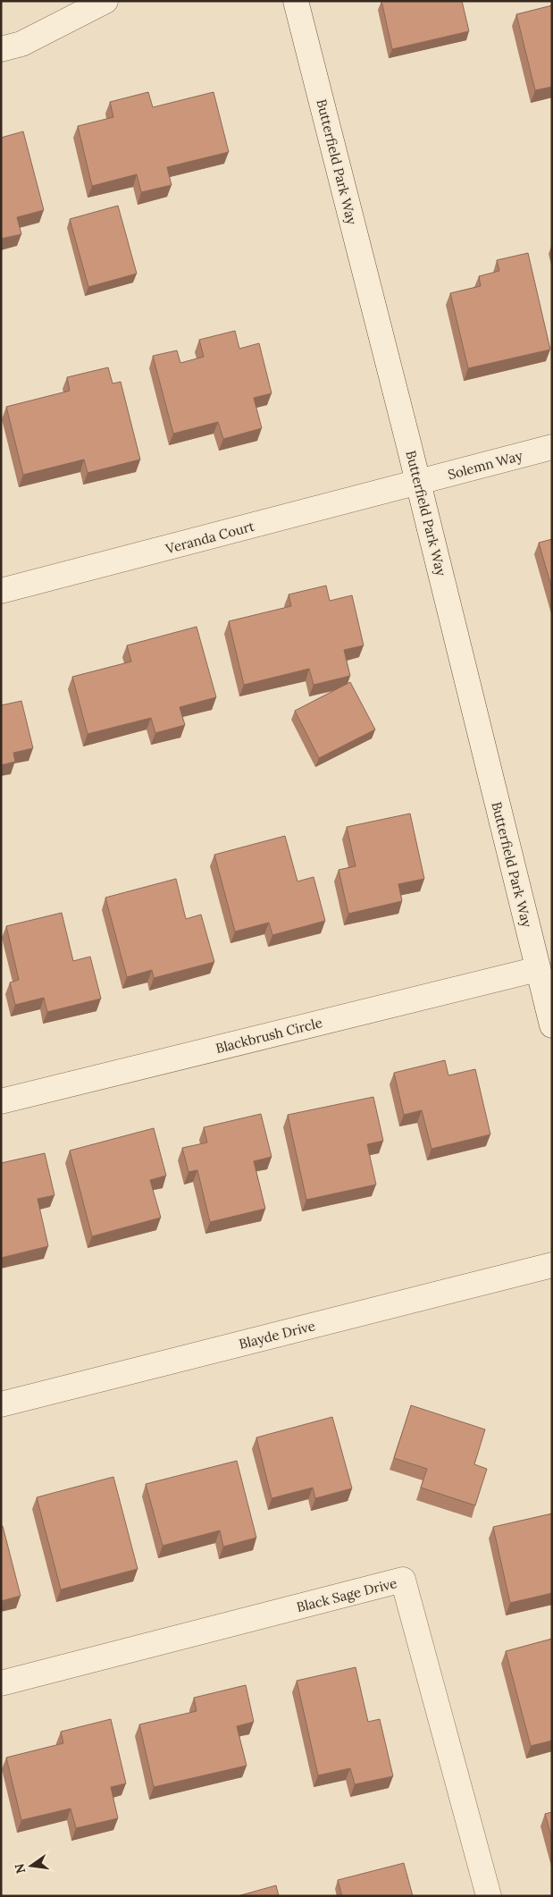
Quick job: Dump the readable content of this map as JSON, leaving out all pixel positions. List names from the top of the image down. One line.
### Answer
{"streets":{"street":["Butterfield Park Way","Solemn Way","Veranda Court","Blackbrush Circle","Blayde Drive","Black Sage Drive"]},"crossings":[["Butterfield Park Way","Solemn Way"],["Butterfield Park Way","Veranda Court"],["Butterfield Park Way","Blackbrush Circle"],["Solemn Way","Veranda Court"]],"north":"left"}
